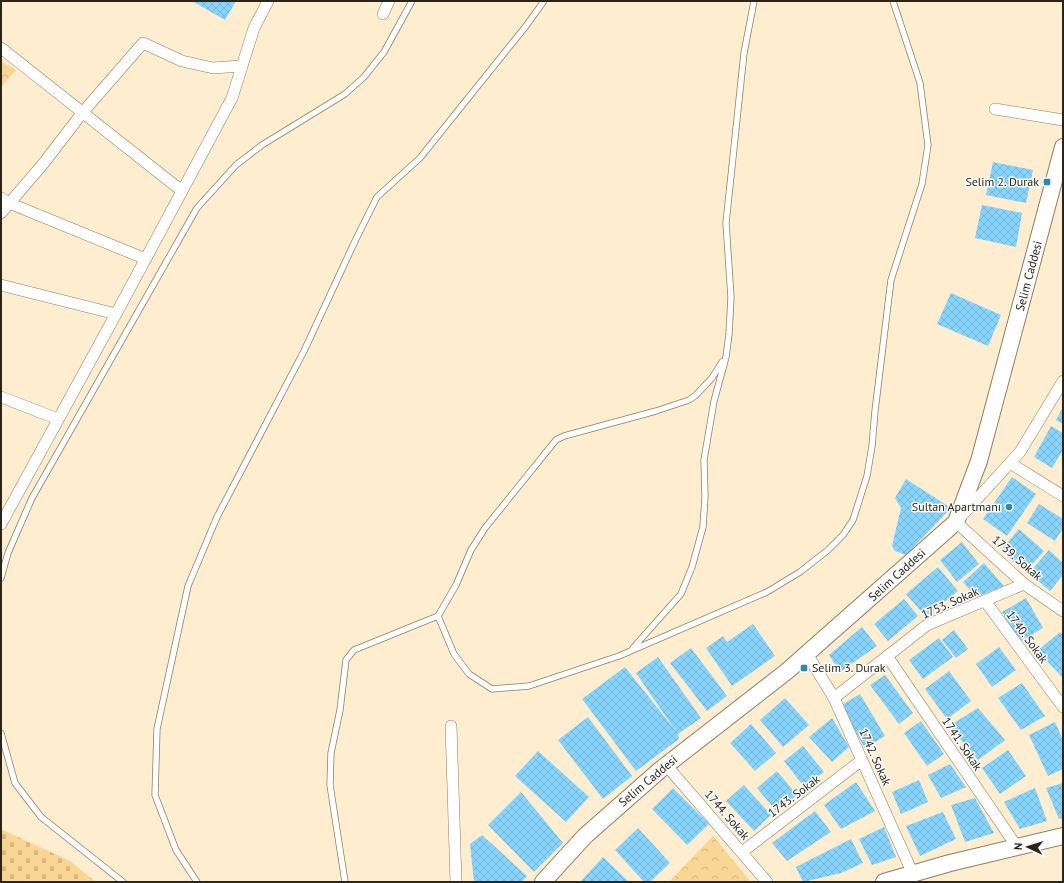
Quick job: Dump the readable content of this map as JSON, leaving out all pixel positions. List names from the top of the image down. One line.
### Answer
{"streets":{"main road":["Selim Caddesi"],"street":["1739. Sokak","1753. Sokak","1740. Sokak","1741. Sokak","1742. Sokak","1743. Sokak","1744. Sokak"]},"crossings":[["Selim Caddesi","1739. Sokak"],["Selim Caddesi","1742. Sokak"],["Selim Caddesi","1744. Sokak"],["1739. Sokak","1753. Sokak"],["1753. Sokak","1740. Sokak"],["1753. Sokak","1741. Sokak"],["1753. Sokak","1742. Sokak"],["1742. Sokak","1743. Sokak"],["1743. Sokak","1744. Sokak"]],"places":{"transit":["Selim 2. Durak","Selim 3. Durak"],"other":["Sultan Apartmanı"]},"north":"left"}
